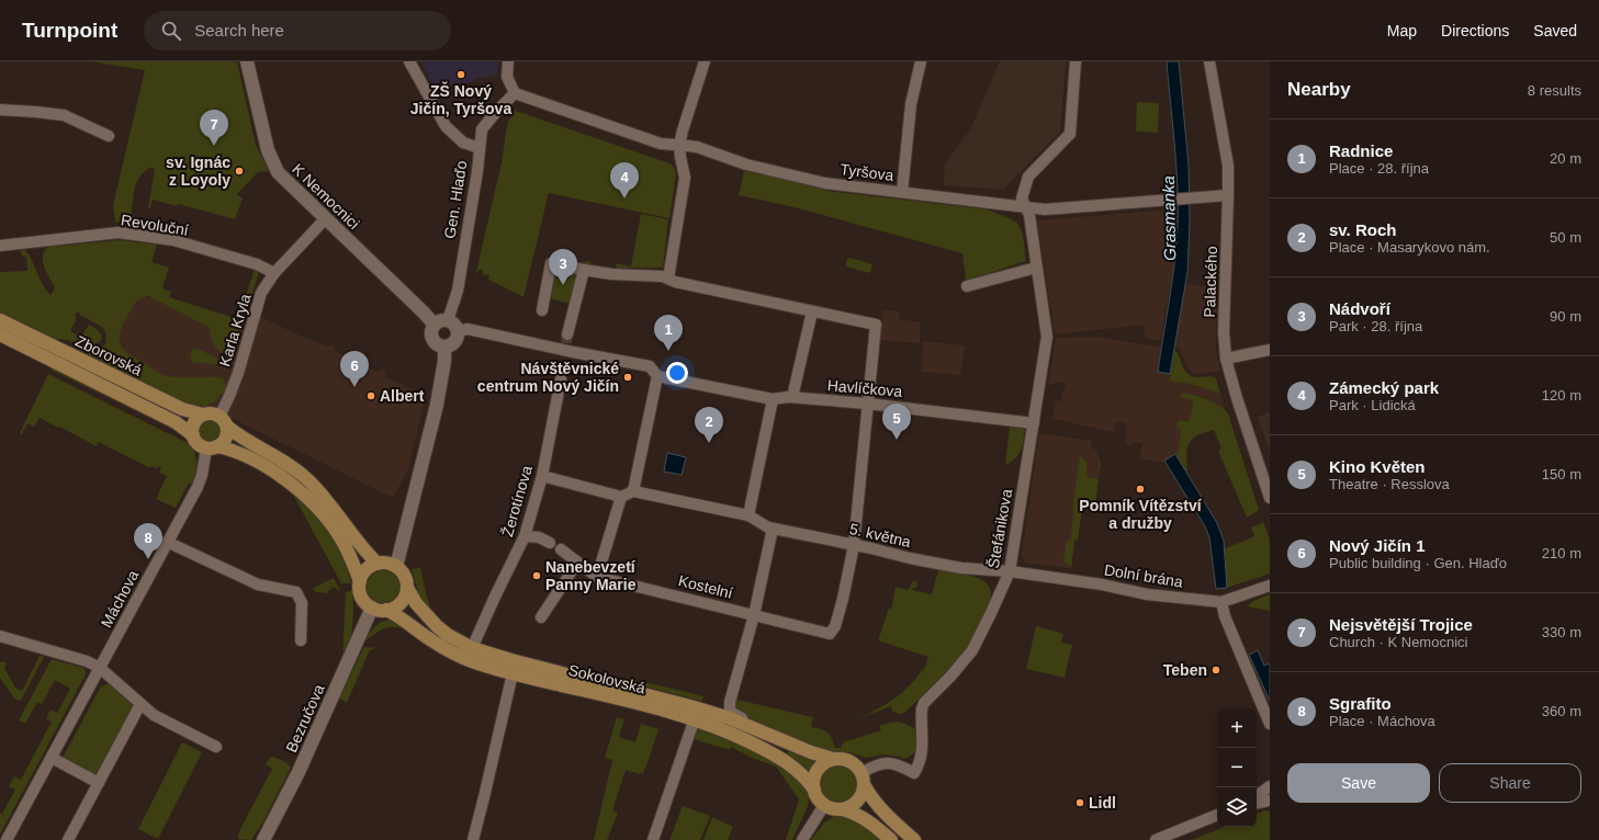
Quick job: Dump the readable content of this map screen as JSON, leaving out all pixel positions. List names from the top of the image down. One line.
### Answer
{"streets":{"main road":["Zborovská","Sokolovská"],"street":["Tyršova","K Nemocnici","Gen. Hlaďo","Revoluční","Palackého","Karla Kryla","Havlíčkova","Žerotínova","Štefánikova","5. května","Dolní brána","Kostelní","Máchova","Bezručova"]},"crossings":[["Tyršova","Gen. Hlaďo"],["Tyršova","Palackého"],["Tyršova","Štefánikova"],["K Nemocnici","Gen. Hlaďo"],["K Nemocnici","Karla Kryla"],["K Nemocnici","Havlíčkova"],["Gen. Hlaďo","Havlíčkova"],["Revoluční","Karla Kryla"],["Karla Kryla","Zborovská"],["Karla Kryla","Máchova"],["Zborovská","Máchova"],["Havlíčkova","Štefánikova"],["Žerotínova","Sokolovská"],["Štefánikova","5. května"],["Štefánikova","Dolní brána"],["Štefánikova","Sokolovská"],["5. května","Dolní brána"],["5. května","Kostelní"],["Sokolovská","Bezručova"]],"water":["Grasmanka"],"places":["ZŠ Nový Jičín, Tyršova","sv. Ignác z Loyoly","Návštěvnické centrum Nový Jičín","Albert","Pomník Vítězství a družby","Nanebevzetí Panny Marie","Teben","Lidl"],"page":{"header":"Turnpoint","search":"Search here","nav":["Map","Directions","Saved"],"heading":["Nearby","8 results"],"pins":["7","4","3","1","6","5","2","8"],"list":[{"mark":"1","name":"Radnice","note":"Place · 28. října","value":"20 m"},{"mark":"2","name":"sv. Roch","note":"Place · Masarykovo nám.","value":"50 m"},{"mark":"3","name":"Nádvoří","note":"Park · 28. října","value":"90 m"},{"mark":"4","name":"Zámecký park","note":"Park · Lidická","value":"120 m"},{"mark":"5","name":"Kino Květen","note":"Theatre · Resslova","value":"150 m"},{"mark":"6","name":"Nový Jičín 1","note":"Public building · Gen. Hlaďo","value":"210 m"},{"mark":"7","name":"Nejsvětější Trojice","note":"Church · K Nemocnici","value":"330 m"},{"mark":"8","name":"Sgrafito","note":"Place · Máchova","value":"360 m"}],"map_buttons":["+","−"],"buttons":["Save","Share"]}}
